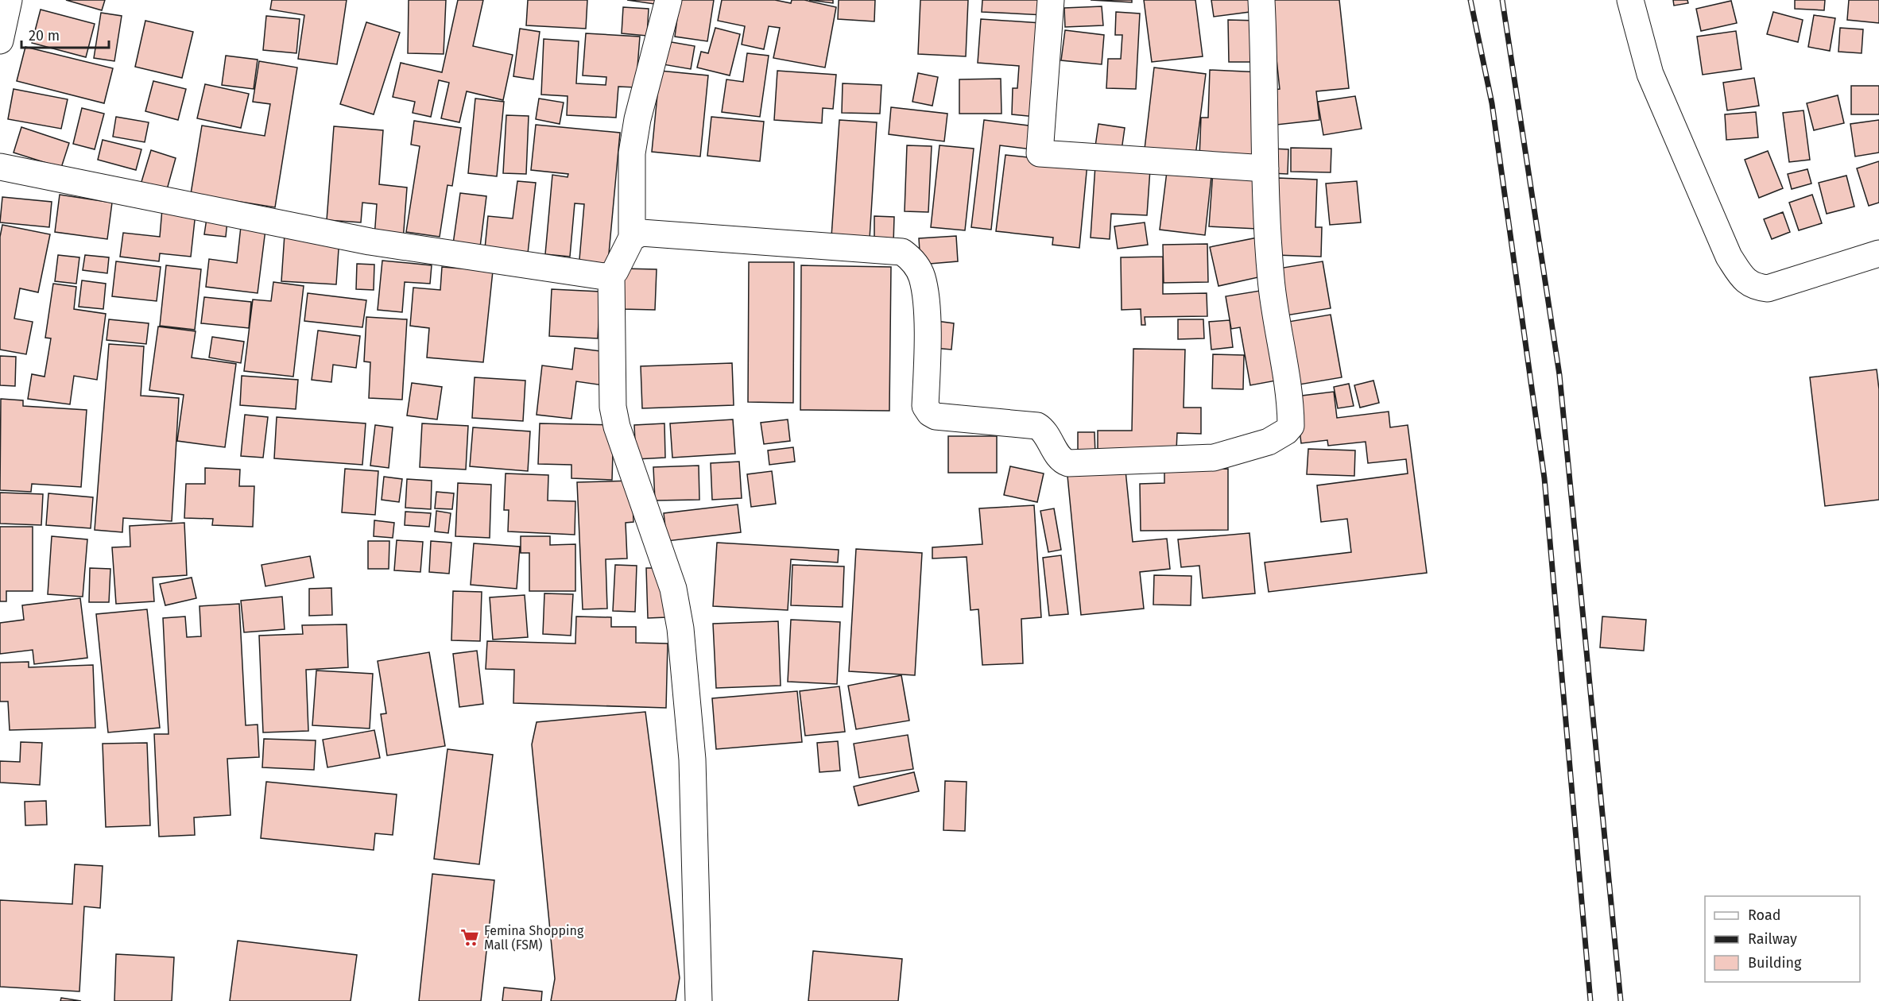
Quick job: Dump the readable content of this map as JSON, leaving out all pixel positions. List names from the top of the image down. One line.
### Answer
{"places":{"supermarket":["Femina Shopping Mall (FSM)"]},"legend":["Road","Railway","Building"],"scale_bar":"20 m"}
